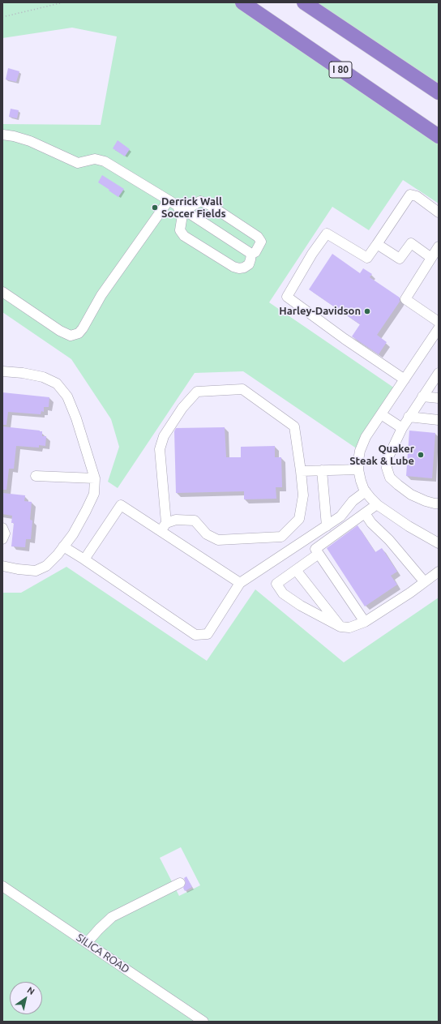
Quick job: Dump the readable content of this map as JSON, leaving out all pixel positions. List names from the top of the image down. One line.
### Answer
{"streets":{"highway":["I 80"],"street":["SILICA ROAD"]},"places":["Derrick Wall Soccer Fields","Harley-Davidson","Quaker Steak & Lube"],"north":"top right"}
